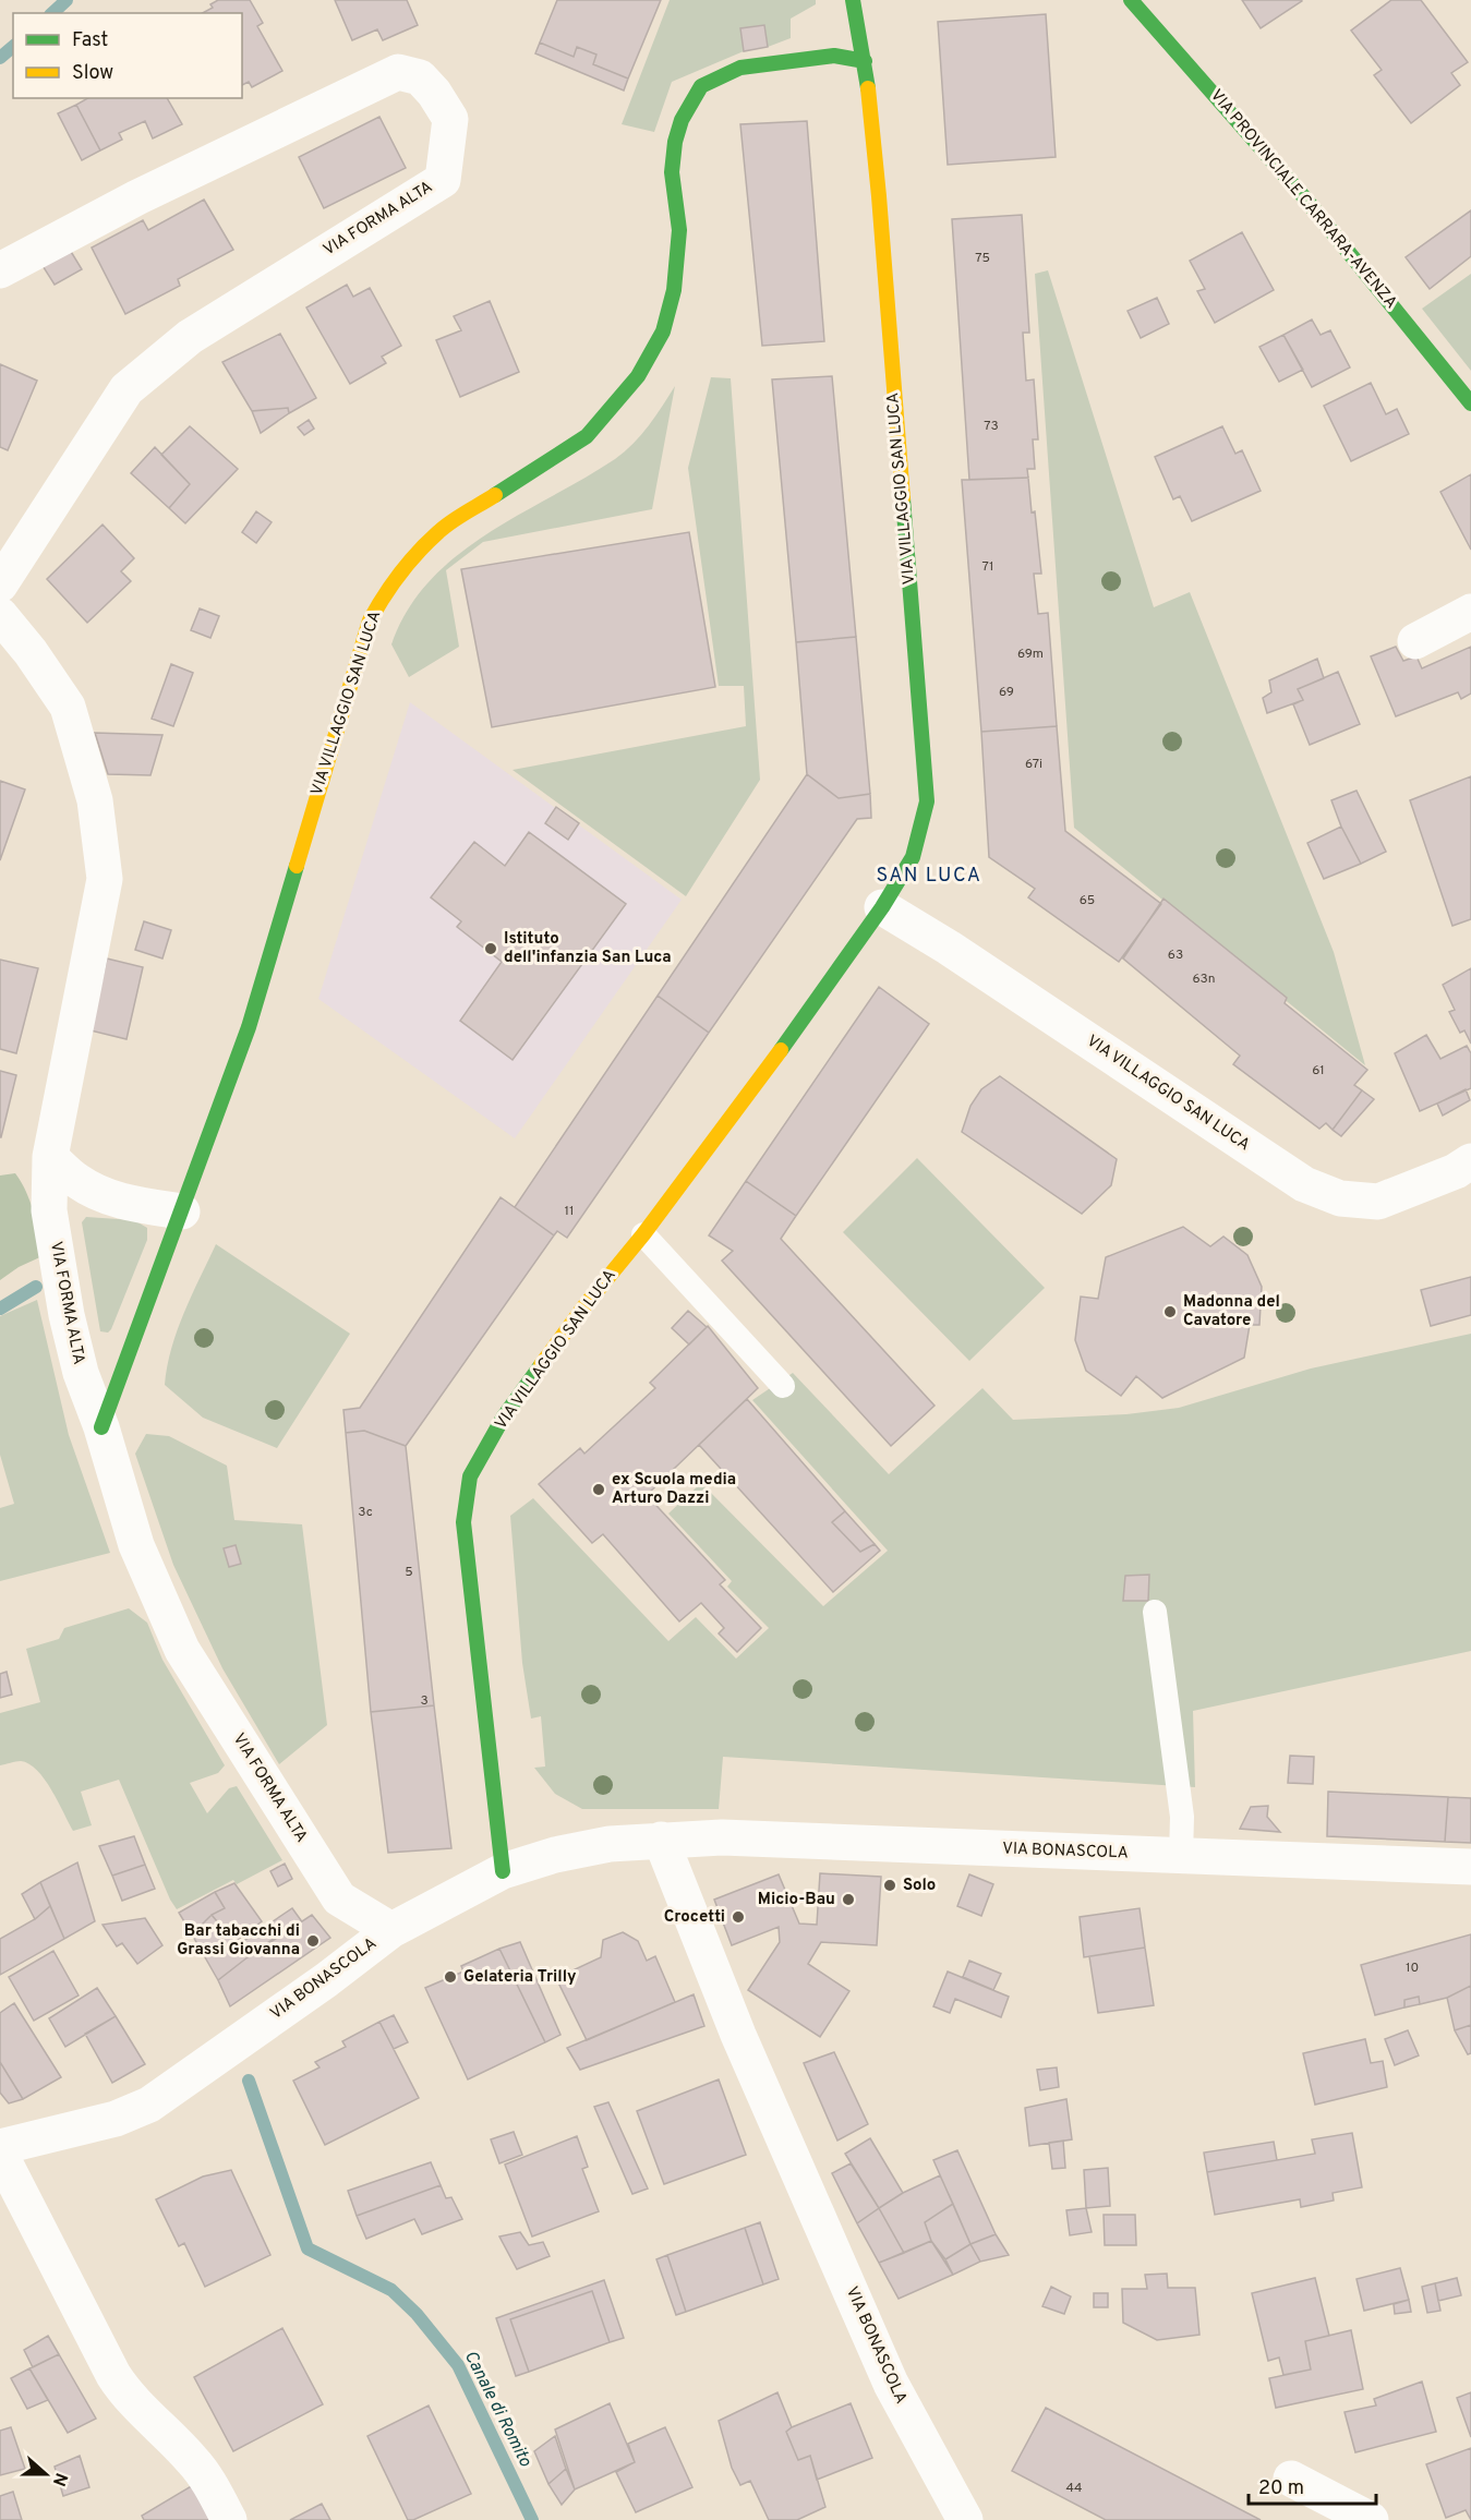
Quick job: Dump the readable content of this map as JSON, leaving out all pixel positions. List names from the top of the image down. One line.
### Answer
{"streets":{"street":["VIA PROVINCIALE CARRARA-AVENZA","VIA FORMA ALTA","VIA VILLAGGIO SAN LUCA","VIA BONASCOLA"]},"crossings":[["VIA FORMA ALTA","VIA VILLAGGIO SAN LUCA"],["VIA FORMA ALTA","VIA BONASCOLA"],["VIA VILLAGGIO SAN LUCA","VIA BONASCOLA"]],"districts":["SAN LUCA"],"water":["Canale di Romito"],"places":["Istituto dell'infanzia San Luca","Madonna del Cavatore","ex Scuola media Arturo Dazzi","Solo","Micio-Bau","Crocetti","Bar tabacchi di Grassi Giovanna","Gelateria Trilly"],"house_numbers":["75","73","71","69m","69","67i","65","63","63n","61","11","3c","5","3","10","44"],"legend":["Fast","Slow"],"scale_bar":"20 m","north":"right"}
